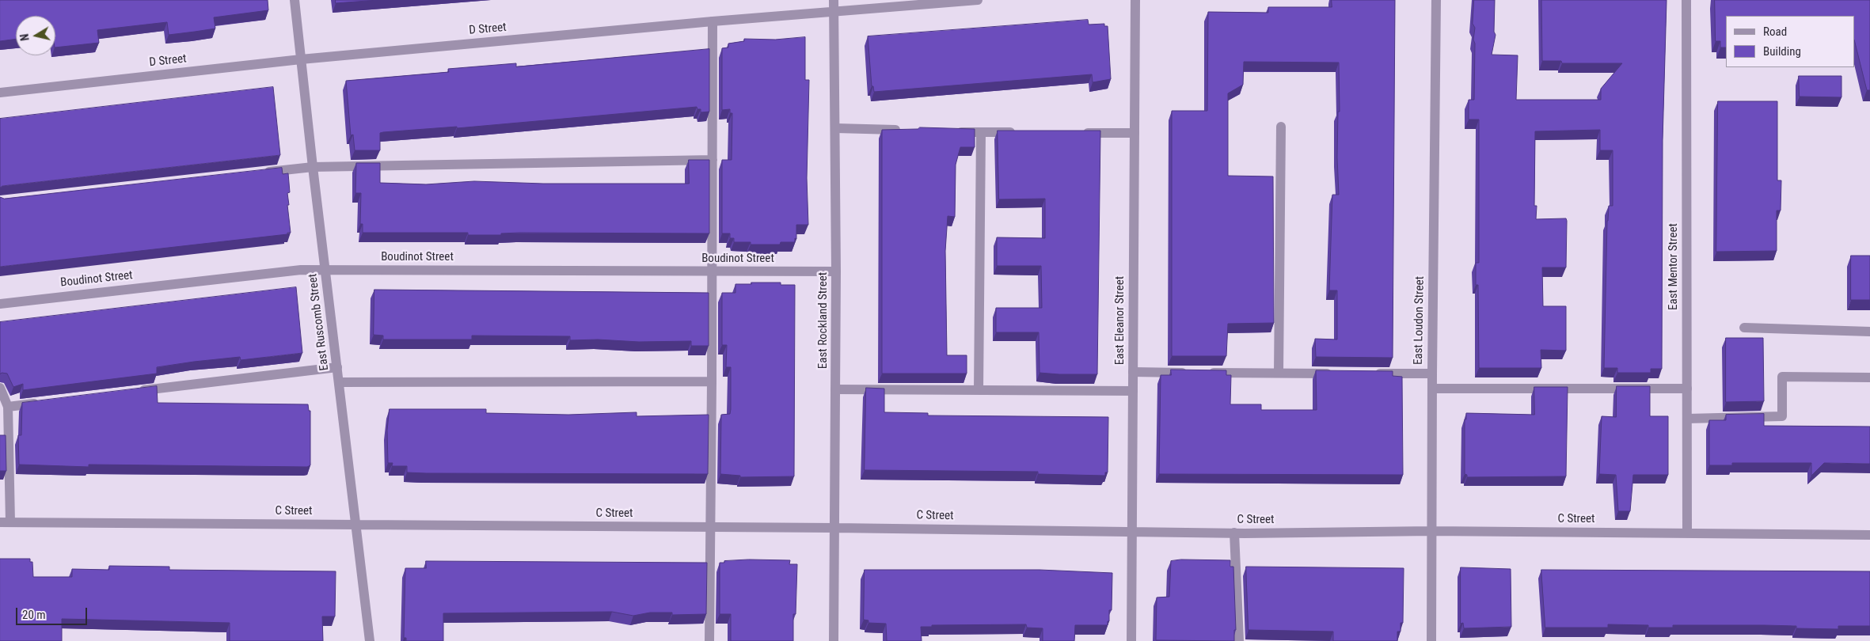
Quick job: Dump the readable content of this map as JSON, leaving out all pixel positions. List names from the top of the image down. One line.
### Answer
{"streets":{"street":["D Street","Boudinot Street","East Mentor Street","East Rockland Street","East Eleanor Street","East Loudon Street","East Ruscomb Street","C Street"]},"crossings":[["D Street","East Rockland Street"],["D Street","East Ruscomb Street"],["Boudinot Street","East Rockland Street"],["Boudinot Street","East Ruscomb Street"],["East Mentor Street","C Street"],["East Rockland Street","C Street"],["East Eleanor Street","C Street"],["East Loudon Street","C Street"],["East Ruscomb Street","C Street"]],"legend":["Road","Building"],"scale_bar":"20 m","north":"left"}
